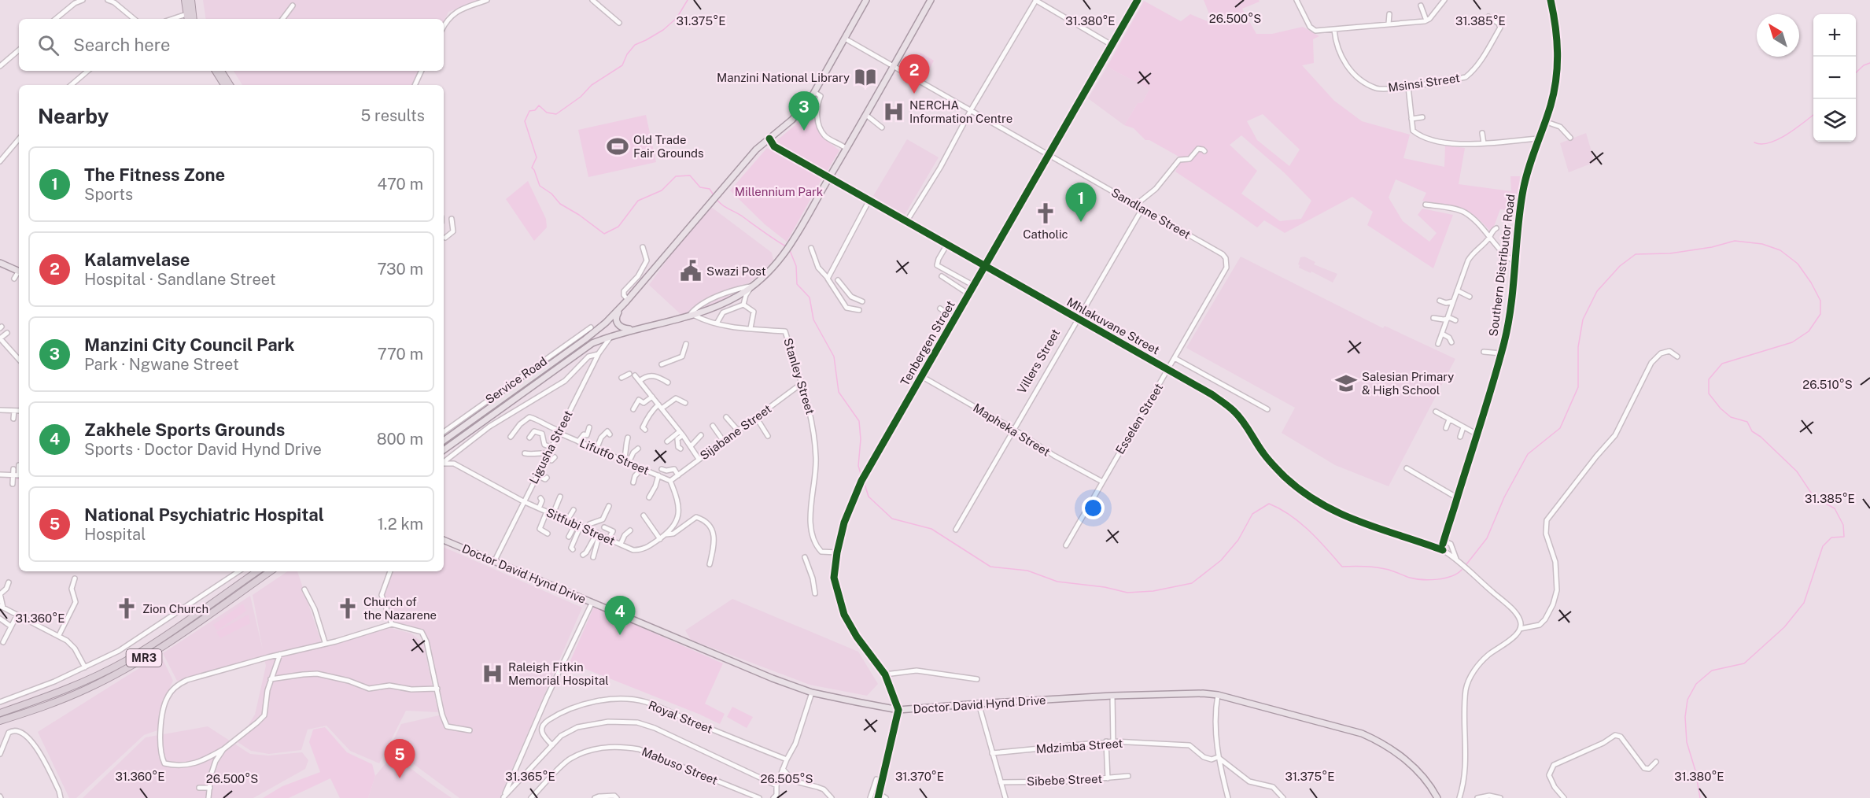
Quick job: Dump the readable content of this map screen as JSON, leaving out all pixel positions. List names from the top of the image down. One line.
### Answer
{"streets":{"highway":["MR3"],"main road":["Doctor David Hynd Drive"],"street":["Msinsi Street","Sandlane Street","Southern Distributor Road","Mhlakuvane Street","Tenbergen Street","Villers Street","Stanley Street","Service Road","Esselen Street","Mapheka Street","Sijabane Street","Ligusha Street","Lifutfo Street","Sitfubi Street","Royal Street","Mdzimba Street","Mabuso Street","Sibebe Street"]},"crossings":[["Sandlane Street","Tenbergen Street"],["Sandlane Street","Villers Street"],["Sandlane Street","Esselen Street"],["Southern Distributor Road","Mhlakuvane Street"],["Mhlakuvane Street","Tenbergen Street"],["Mhlakuvane Street","Villers Street"],["Mhlakuvane Street","Esselen Street"],["Tenbergen Street","Stanley Street"],["Tenbergen Street","Mapheka Street"],["Tenbergen Street","Doctor David Hynd Drive"],["Villers Street","Mapheka Street"],["Stanley Street","Sijabane Street"],["Esselen Street","Mapheka Street"],["Sijabane Street","Lifutfo Street"],["Sijabane Street","Sitfubi Street"],["Ligusha Street","Lifutfo Street"],["Ligusha Street","Sitfubi Street"],["Ligusha Street","Doctor David Hynd Drive"],["Lifutfo Street","Sitfubi Street"]],"parks":["Millennium Park"],"places":{"library":["Manzini National Library"],"hospital":["NERCHA Information Centre","Raleigh Fitkin Memorial Hospital"],"sports":["Old Trade Fair Grounds"],"church":["Catholic","Zion Church","Church of the Nazarene"],"public building":["Swazi Post"],"school or university":["Salesian Primary & High School"]},"north":"top left","page":{"map_buttons":["+","−"],"search":"Search here","pins":["2","3","1","4","5"],"heading":["Nearby","5 results"],"list":[{"mark":"1","name":"The Fitness Zone","note":"Sports","value":"470 m"},{"mark":"2","name":"Kalamvelase","note":"Hospital · Sandlane Street","value":"730 m"},{"mark":"3","name":"Manzini City Council Park","note":"Park · Ngwane Street","value":"770 m"},{"mark":"4","name":"Zakhele Sports Grounds","note":"Sports · Doctor David Hynd Drive","value":"800 m"},{"mark":"5","name":"National Psychiatric Hospital","note":"Hospital","value":"1.2 km"}]},"coordinates":["26.500°S","31.375°E","31.380°E","31.385°E","26.510°S","31.360°E","31.365°E","31.370°E","26.505°S"]}
